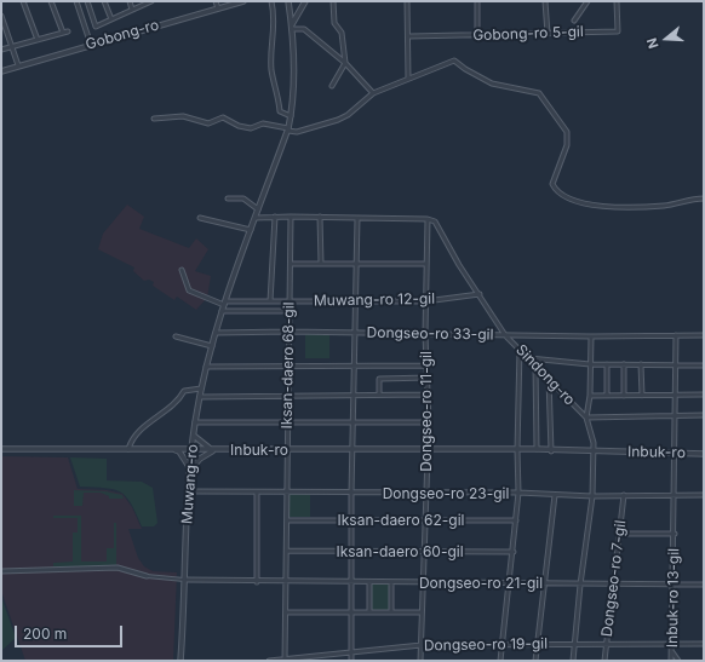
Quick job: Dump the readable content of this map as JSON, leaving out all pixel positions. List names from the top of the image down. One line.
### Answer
{"streets":{"street":["Gobong-ro 5-gil","Gobong-ro","Muwang-ro 12-gil","Dongseo-ro 33-gil","Iksan-daero 68-gil","Sindong-ro","Dongseo-ro 11-gil","Inbuk-ro","Muwang-ro","Dongseo-ro 23-gil","Iksan-daero 62-gil","Iksan-daero 60-gil","Dongseo-ro 7-gil","Dongseo-ro 21-gil","Inbuk-ro 13-gil","Dongseo-ro 19-gil"]},"crossings":[["Muwang-ro 12-gil","Iksan-daero 68-gil"],["Muwang-ro 12-gil","Sindong-ro"],["Muwang-ro 12-gil","Dongseo-ro 11-gil"],["Muwang-ro 12-gil","Muwang-ro"],["Dongseo-ro 33-gil","Iksan-daero 68-gil"],["Dongseo-ro 33-gil","Sindong-ro"],["Dongseo-ro 33-gil","Dongseo-ro 11-gil"],["Dongseo-ro 33-gil","Muwang-ro"],["Dongseo-ro 33-gil","Inbuk-ro 13-gil"],["Iksan-daero 68-gil","Inbuk-ro"],["Iksan-daero 68-gil","Dongseo-ro 23-gil"],["Iksan-daero 68-gil","Iksan-daero 62-gil"],["Iksan-daero 68-gil","Iksan-daero 60-gil"],["Iksan-daero 68-gil","Dongseo-ro 21-gil"],["Iksan-daero 68-gil","Dongseo-ro 19-gil"],["Sindong-ro","Dongseo-ro 11-gil"],["Sindong-ro","Inbuk-ro"],["Sindong-ro","Dongseo-ro 23-gil"],["Sindong-ro","Dongseo-ro 21-gil"],["Sindong-ro","Dongseo-ro 19-gil"],["Dongseo-ro 11-gil","Inbuk-ro"],["Dongseo-ro 11-gil","Dongseo-ro 23-gil"],["Dongseo-ro 11-gil","Iksan-daero 62-gil"],["Dongseo-ro 11-gil","Iksan-daero 60-gil"],["Dongseo-ro 11-gil","Dongseo-ro 21-gil"],["Dongseo-ro 11-gil","Dongseo-ro 19-gil"],["Inbuk-ro","Muwang-ro"],["Inbuk-ro","Inbuk-ro 13-gil"],["Muwang-ro","Dongseo-ro 23-gil"],["Muwang-ro","Dongseo-ro 21-gil"],["Dongseo-ro 23-gil","Dongseo-ro 7-gil"],["Dongseo-ro 23-gil","Inbuk-ro 13-gil"],["Dongseo-ro 7-gil","Dongseo-ro 21-gil"],["Dongseo-ro 7-gil","Inbuk-ro 13-gil"],["Dongseo-ro 7-gil","Dongseo-ro 19-gil"],["Dongseo-ro 21-gil","Inbuk-ro 13-gil"],["Inbuk-ro 13-gil","Dongseo-ro 19-gil"]],"scale_bar":"200 m","north":"left"}
